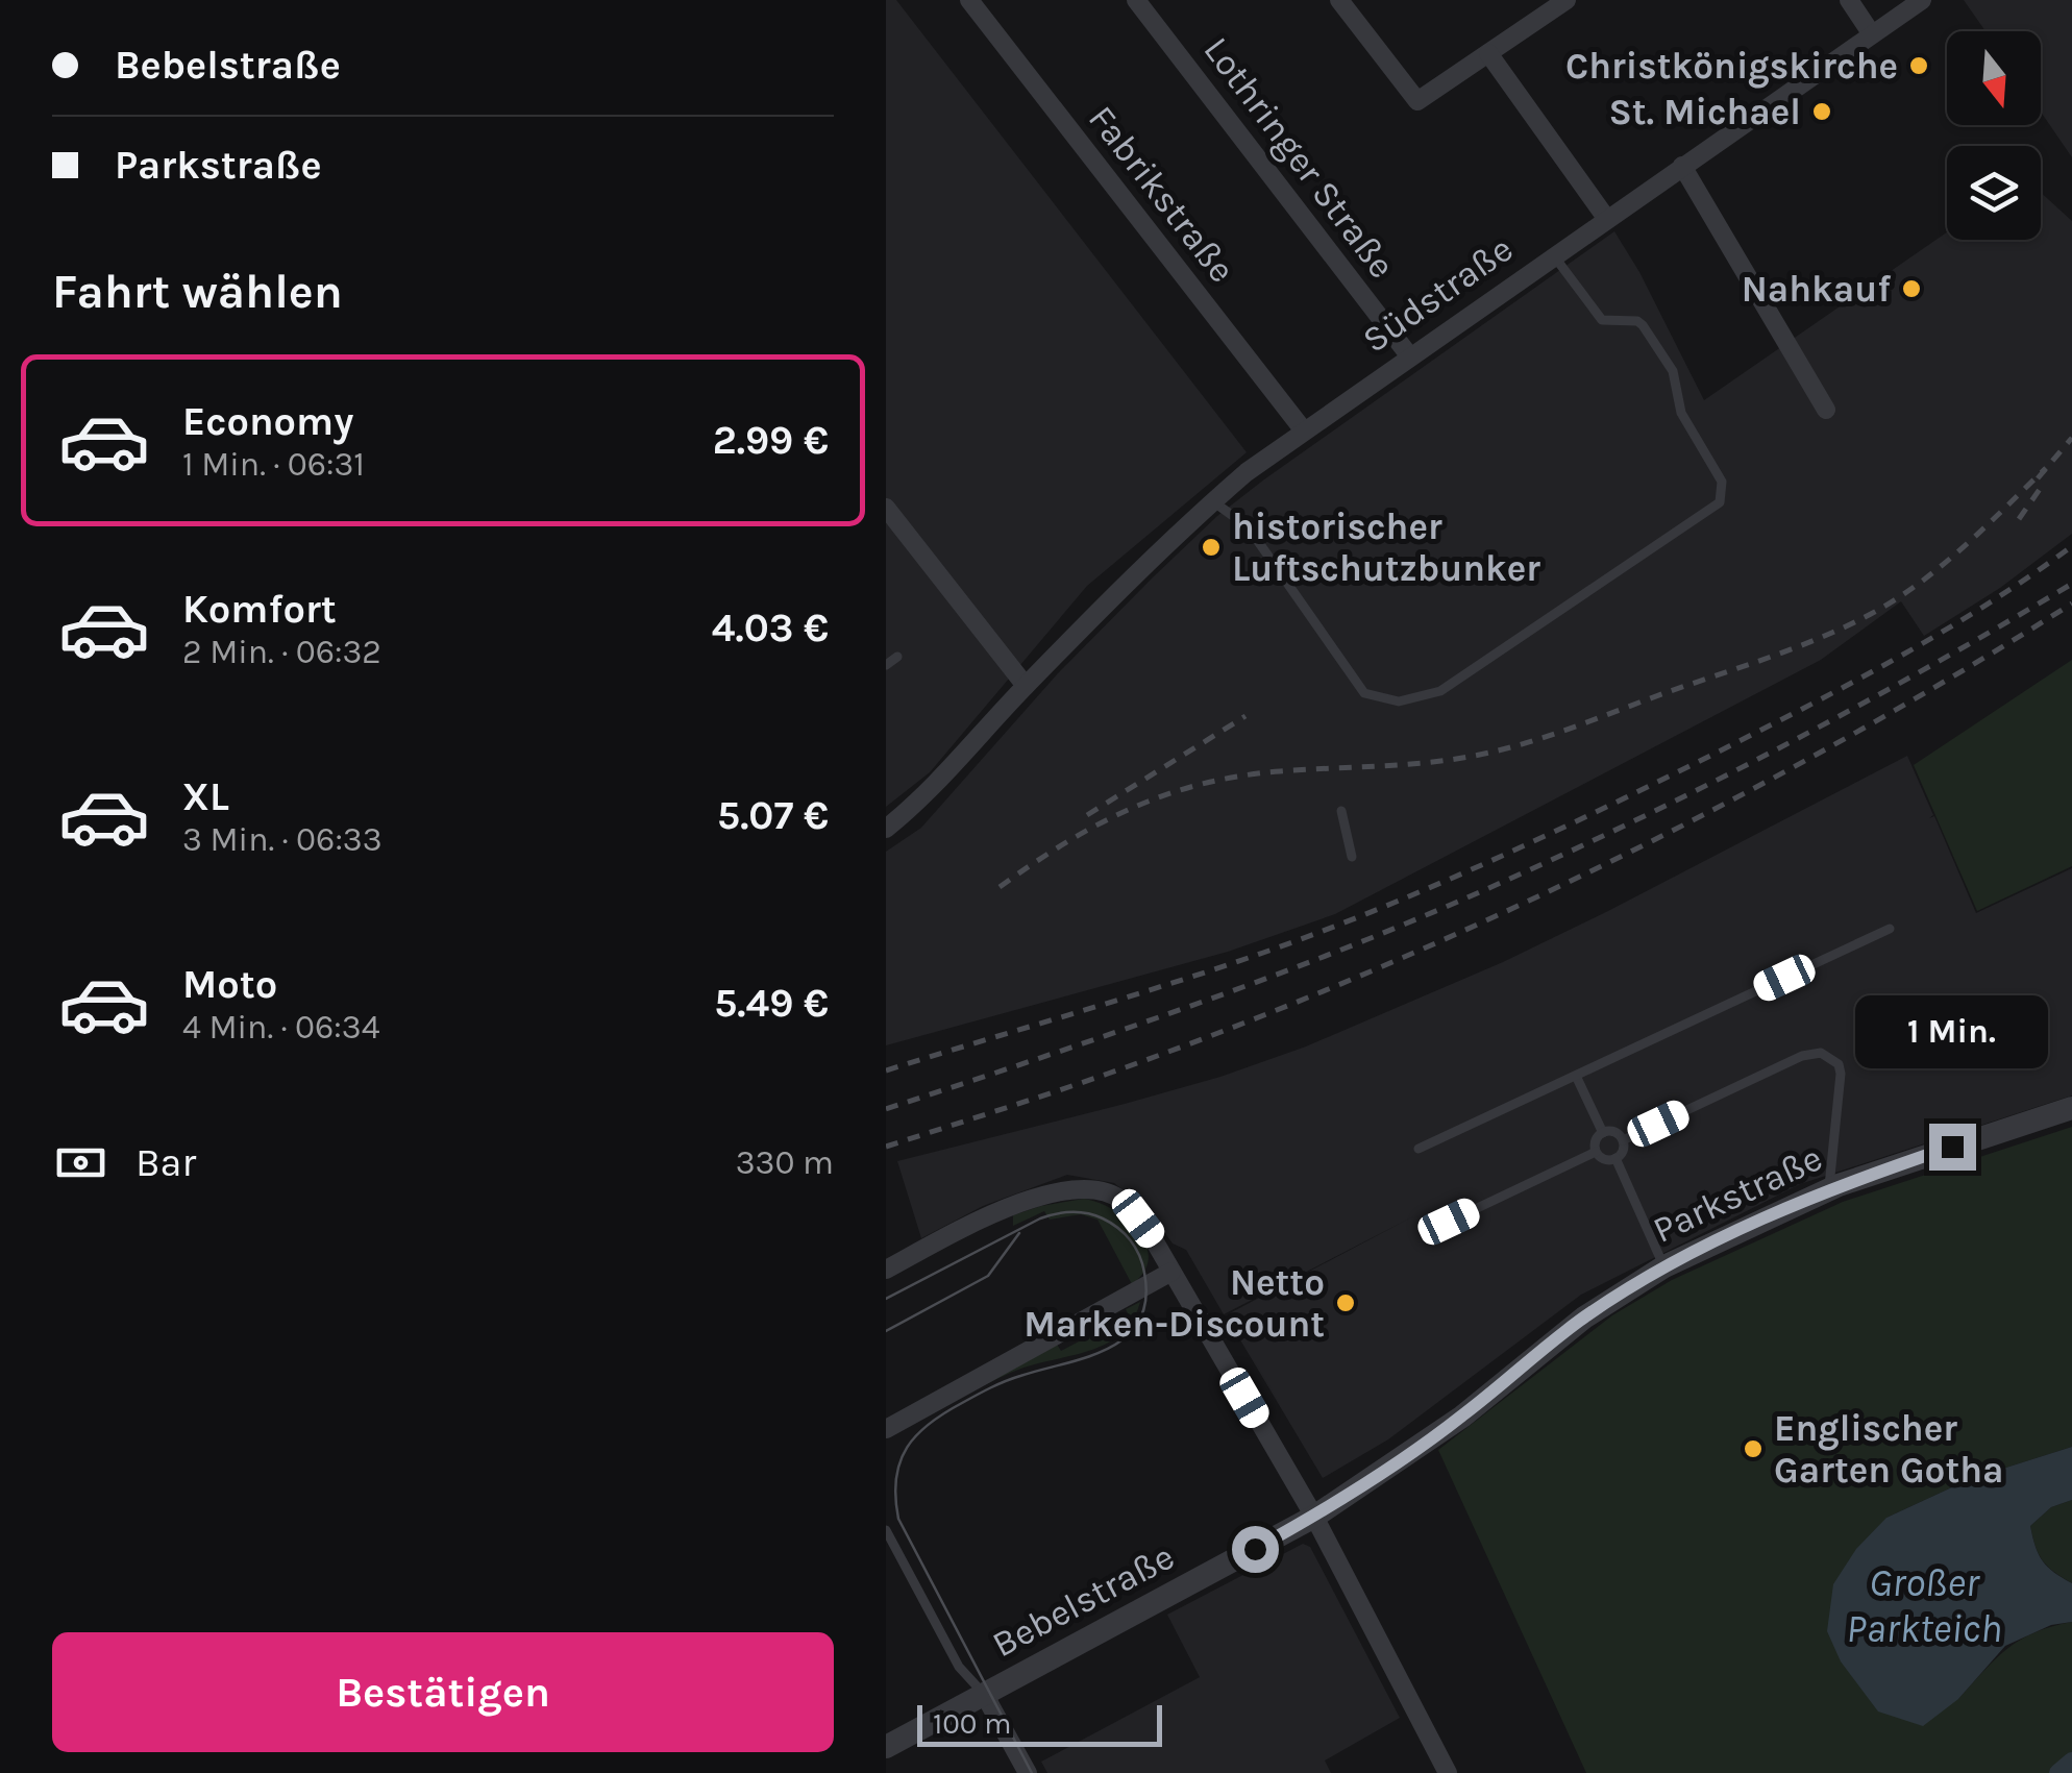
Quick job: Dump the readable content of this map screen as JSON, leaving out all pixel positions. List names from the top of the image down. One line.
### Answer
{"streets":{"street":["Lothringer Straße","Fabrikstraße","Südstraße","Parkstraße","Bebelstraße"]},"crossings":[["Lothringer Straße","Südstraße"],["Fabrikstraße","Südstraße"],["Parkstraße","Bebelstraße"]],"water":["Großer Parkteich"],"places":["Christkönigskirche","St. Michael","Nahkauf","historischer Luftschutzbunker","Netto Marken-Discount","Englischer Garten Gotha"],"scale_bar":"100 m","north":"bottom","page":{"banner":["Bebelstraße","Parkstraße"],"heading":"Fahrt wählen","list":[{"name":"Economy","note":"1 Min. · 06:31","value":"2.99 €"},{"name":"Komfort","note":"2 Min. · 06:32","value":"4.03 €"},{"name":"XL","note":"3 Min. · 06:33","value":"5.07 €"},{"name":"Moto","note":"4 Min. · 06:34","value":"5.49 €"}],"bubble":"1 Min.","pay":["Bar","330 m"],"buttons":"Bestätigen","scale":"100 m"}}
